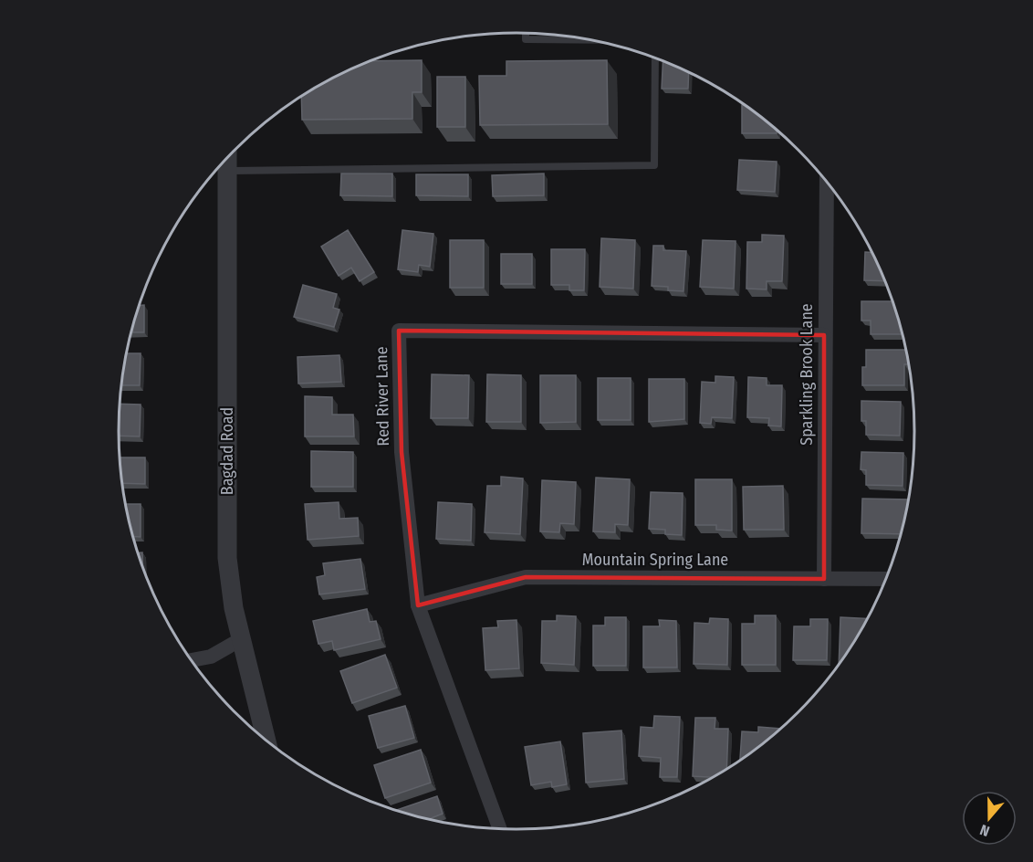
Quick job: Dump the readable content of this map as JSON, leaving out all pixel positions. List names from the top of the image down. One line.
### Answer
{"streets":{"street":["Sparkling Brook Lane","Red River Lane","Bagdad Road","Mountain Spring Lane"]},"crossings":[["Sparkling Brook Lane","Red River Lane"],["Sparkling Brook Lane","Mountain Spring Lane"],["Red River Lane","Mountain Spring Lane"]],"north":"bottom"}
